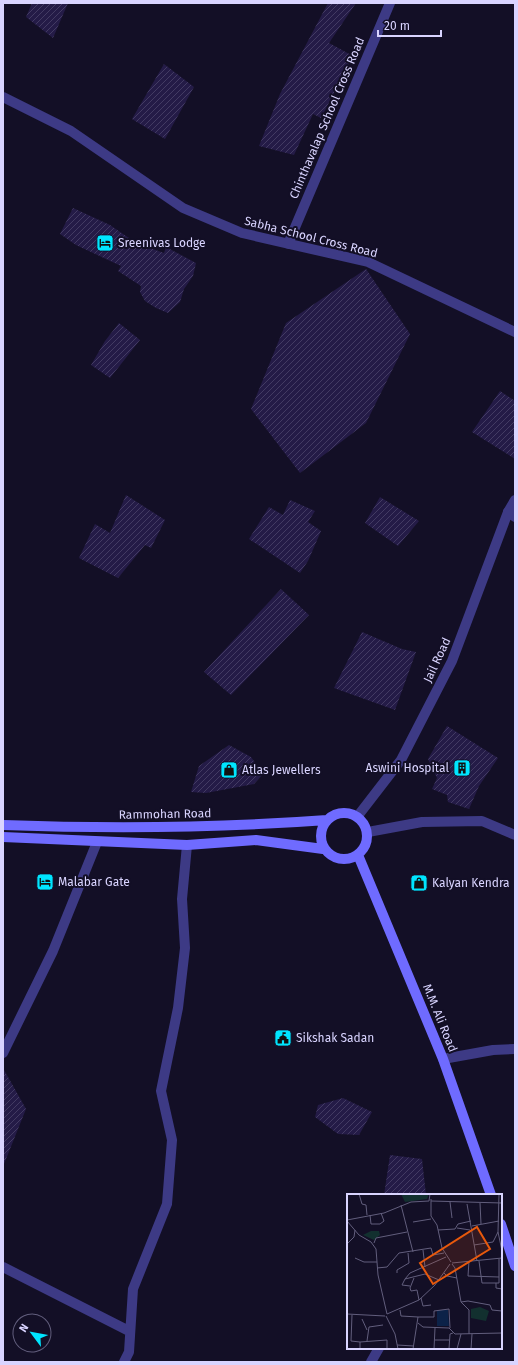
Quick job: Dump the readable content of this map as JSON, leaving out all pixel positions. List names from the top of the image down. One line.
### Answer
{"streets":{"main road":["Rammohan Road","M.M. Ali Road"],"street":["Chinthavalap School Cross Road","Sabha School Cross Road","Jail Road"]},"crossings":[["Chinthavalap School Cross Road","Sabha School Cross Road"],["Jail Road","Rammohan Road"],["Jail Road","M.M. Ali Road"],["Rammohan Road","M.M. Ali Road"]],"places":{"hotel":["Sreenivas Lodge","Malabar Gate"],"building":["Aswini Hospital"],"shop":["Atlas Jewellers","Kalyan Kendra"],"public building":["Sikshak Sadan"]},"scale_bar":"20 m","north":"top left"}
